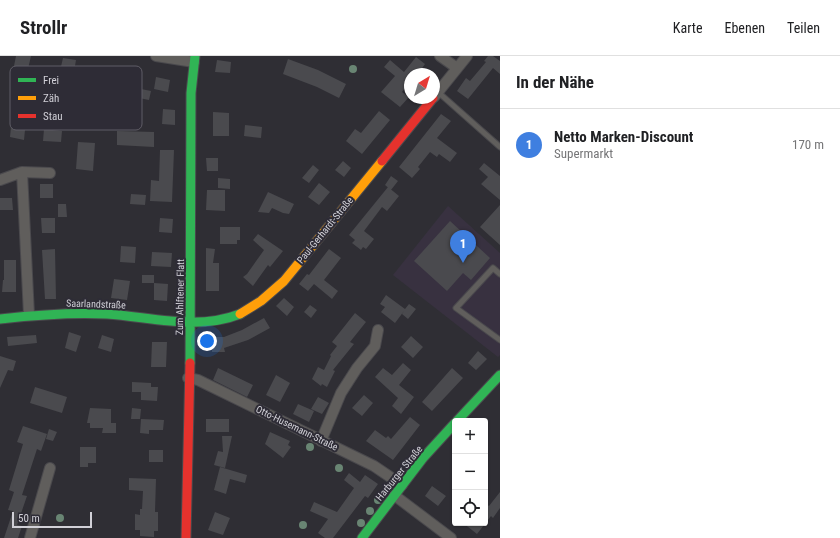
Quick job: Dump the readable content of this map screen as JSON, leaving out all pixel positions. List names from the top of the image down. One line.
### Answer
{"streets":{"street":["Paul-Gerhardt-Straße","Zum Ahlftener Flatt","Saarlandstraße","Otto-Husemann-Straße","Harburger Straße"]},"crossings":[["Paul-Gerhardt-Straße","Zum Ahlftener Flatt"],["Paul-Gerhardt-Straße","Saarlandstraße"],["Zum Ahlftener Flatt","Saarlandstraße"],["Zum Ahlftener Flatt","Otto-Husemann-Straße"],["Otto-Husemann-Straße","Harburger Straße"]],"legend":["Frei","Zäh","Stau"],"scale_bar":"50 m","north":"top right","page":{"header":"Strollr","nav":["Karte","Ebenen","Teilen"],"heading":"In der Nähe","list":[{"mark":"1","name":"Netto Marken-Discount","note":"Supermarkt","value":"170 m"}],"pins":"1","map_buttons":["+","−"],"scale":"50 m"}}
